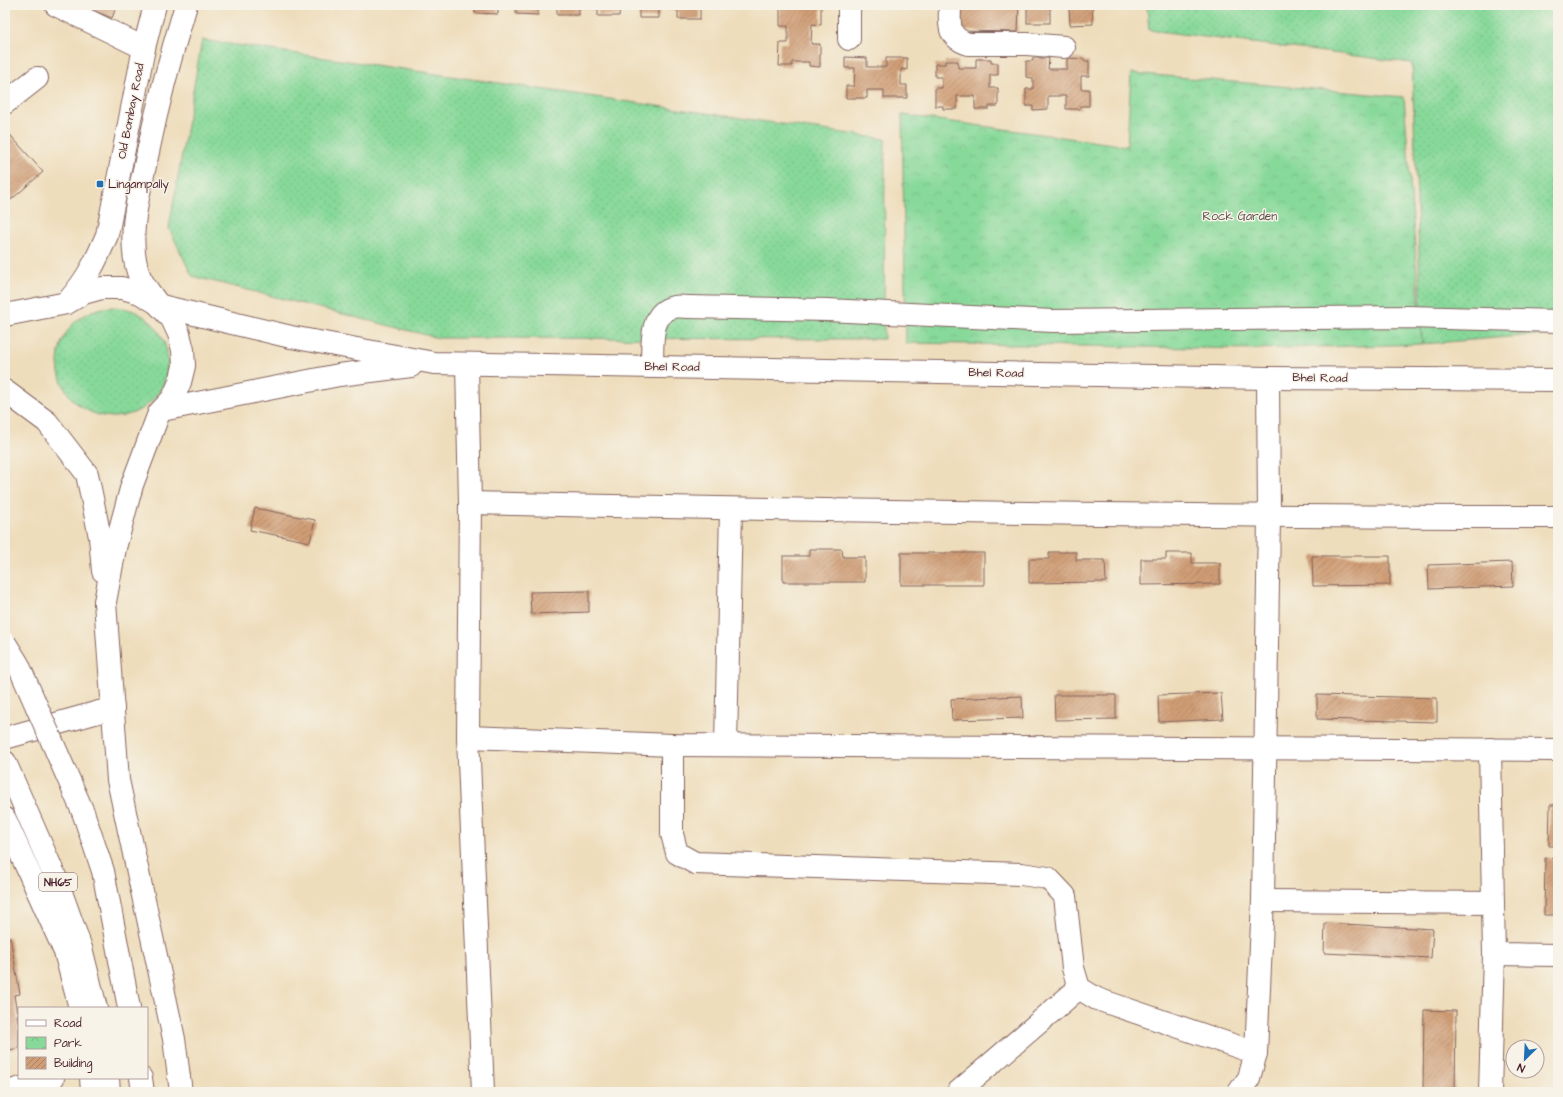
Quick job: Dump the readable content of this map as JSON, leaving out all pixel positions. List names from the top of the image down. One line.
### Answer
{"streets":{"main road":["Old Bombay Road","Bhel Road","NH65"]},"parks":["Rock Garden"],"places":{"transit":["Lingampally"]},"legend":["Road","Park","Building"],"north":"bottom left"}
